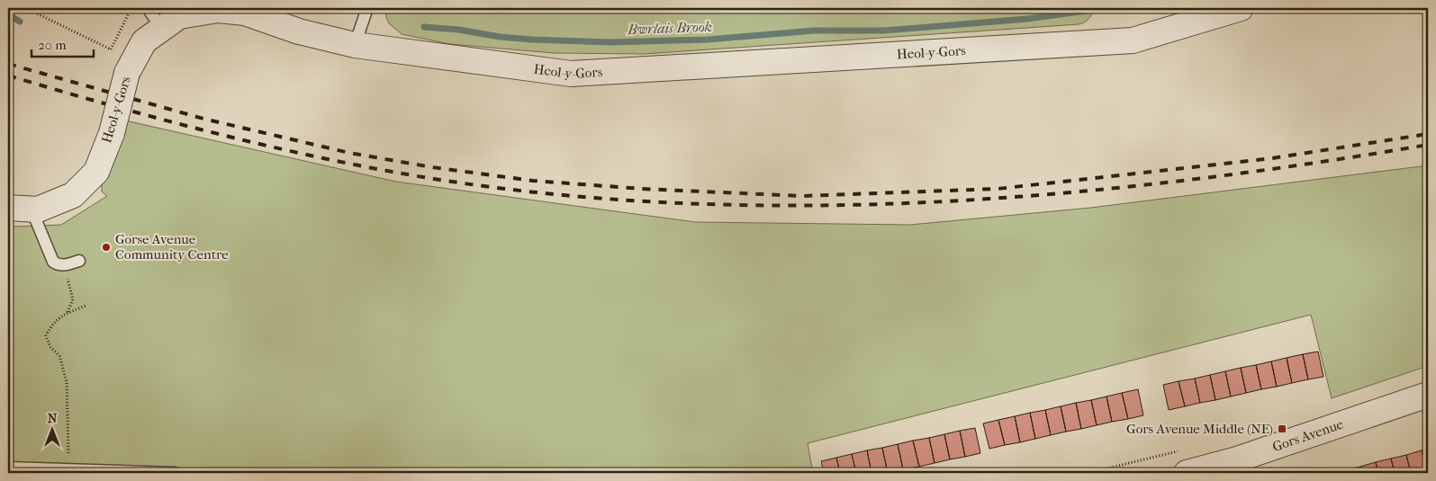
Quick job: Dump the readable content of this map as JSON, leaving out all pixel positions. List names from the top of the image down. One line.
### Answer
{"streets":{"street":["Heol-y-Gors","Gors Avenue"]},"water":["Bwrlais Brook"],"places":{"other":["Gorse Avenue Community Centre"],"transit":["Gors Avenue Middle (NE)"]},"scale_bar":"20 m","north":"top"}
